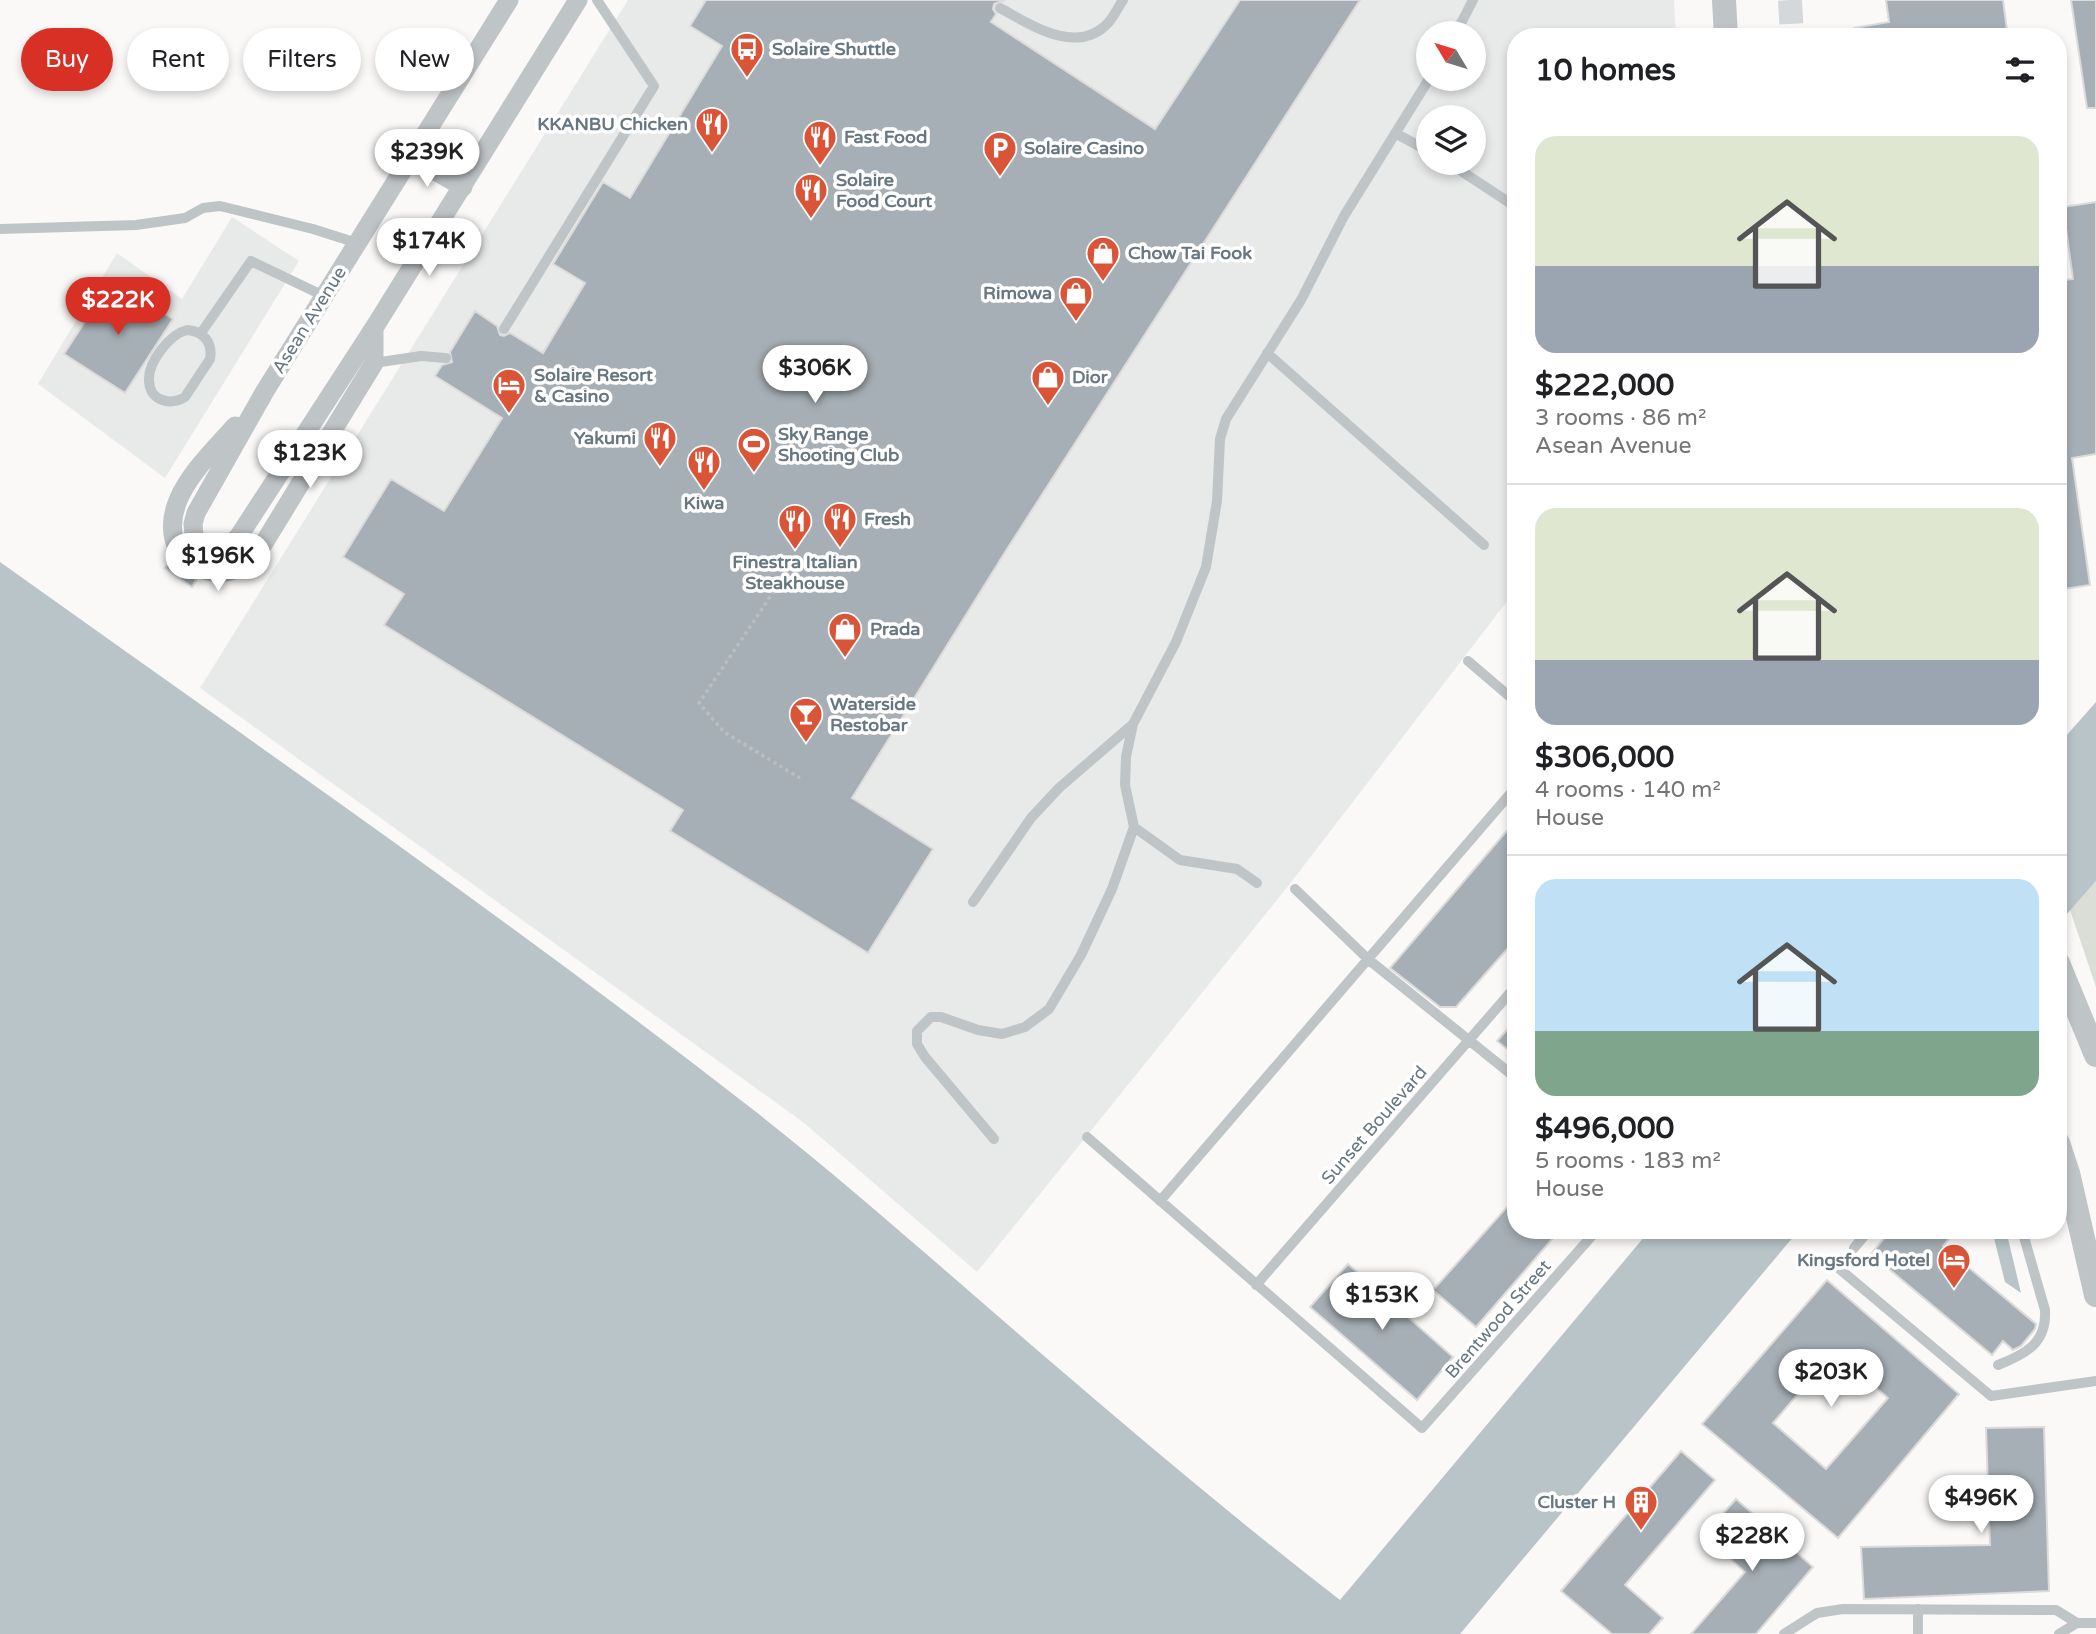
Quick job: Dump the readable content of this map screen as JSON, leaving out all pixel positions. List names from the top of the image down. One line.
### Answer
{"streets":{"street":["Asean Avenue"],"lane":["Sunset Boulevard","Brentwood Street"]},"crossings":[["Sunset Boulevard","Brentwood Street"]],"places":{"bus stop":["Solaire Shuttle"],"restaurant":["KKANBU Chicken","Fast Food","Solaire Food Court","Yakumi","Kiwa","Fresh","Finestra Italian Steakhouse"],"parking":["Solaire Casino"],"shop":["Chow Tai Fook","Rimowa","Dior","Prada"],"hotel":["Solaire Resort & Casino","Kingsford Hotel"],"sports":["Sky Range Shooting Club"],"bar":["Waterside Restobar"],"building":["Cluster H"]},"north":"top left","page":{"chip":["Buy","Rent","Filters","New"],"heading":"10 homes","list":[{"name":"$222,000","note":"3 rooms · 86 m² · Asean Avenue"},{"name":"$306,000","note":"4 rooms · 140 m² · House"},{"name":"$496,000","note":"5 rooms · 183 m² · House"}],"price":["$239K","$174K","$222K","$306K","$123K","$196K","$153K","$203K","$496K","$228K"]}}
